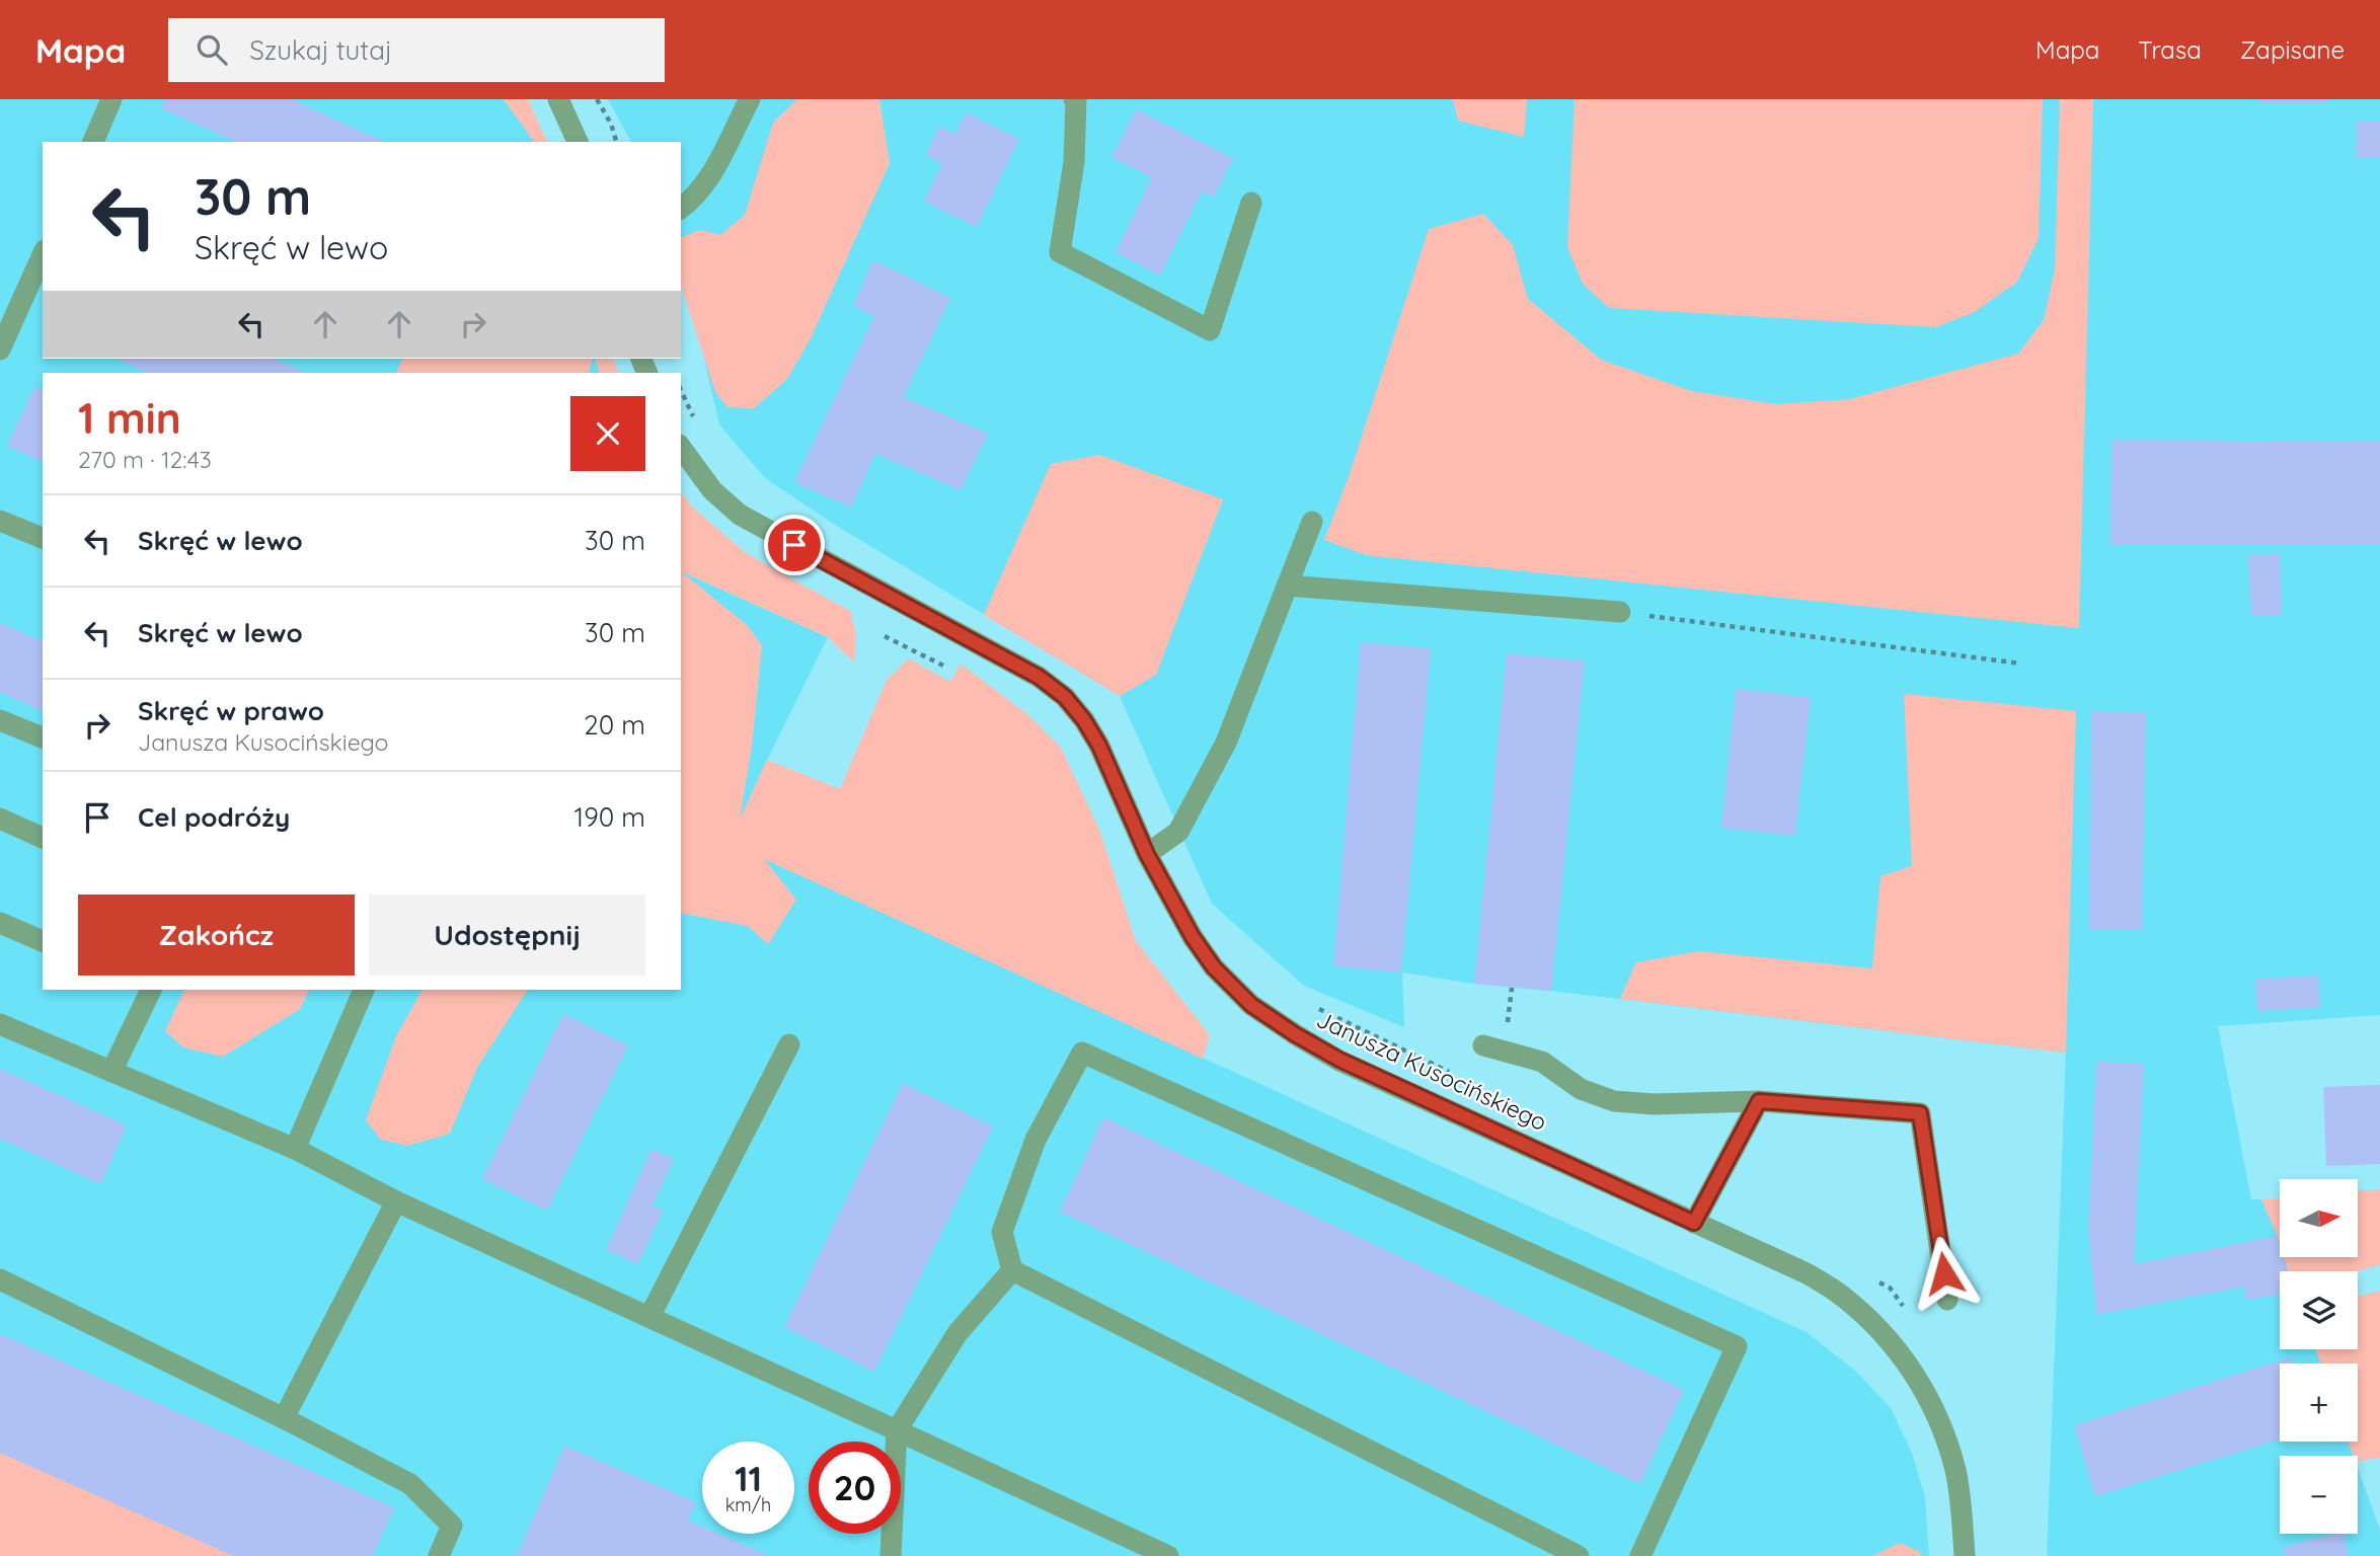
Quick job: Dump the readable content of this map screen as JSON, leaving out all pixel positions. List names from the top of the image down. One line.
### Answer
{"streets":{"street":["Janusza Kusocińskiego"]},"north":"right","page":{"header":"Mapa","search":"Szukaj tutaj","nav":["Mapa","Trasa","Zapisane"],"turn":["30 m","Skręć w lewo"],"heading":["1 min","270 m · 12:43"],"list":[{"name":"Skręć w lewo","value":"30 m"},{"name":"Skręć w lewo","value":"30 m"},{"name":"Skręć w prawo","note":"Janusza Kusocińskiego","value":"20 m"},{"name":"Cel podróży","value":"190 m"}],"buttons":["Zakończ","Udostępnij"],"map_buttons":["+","−"],"speed":"11 km/h","limit":"20"}}
